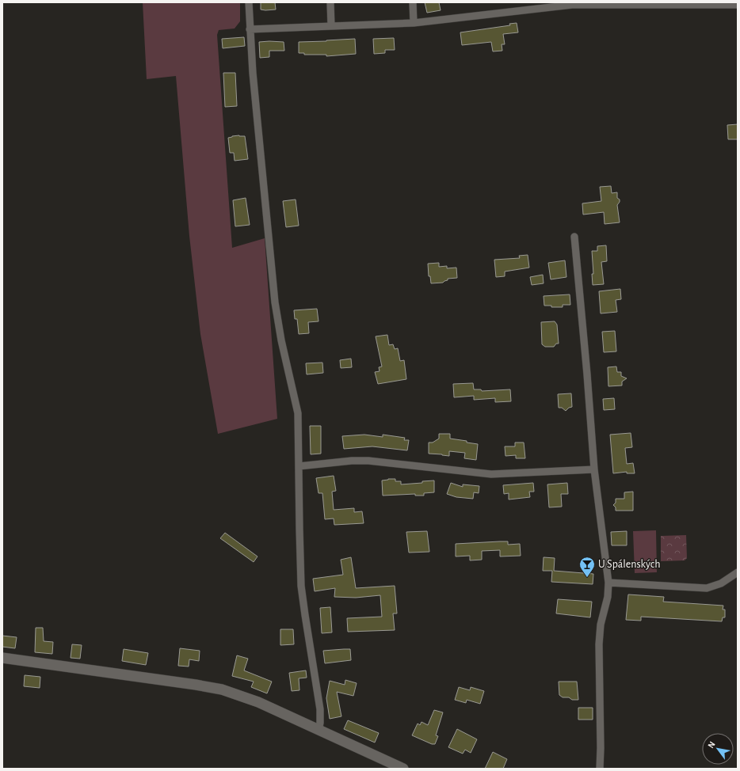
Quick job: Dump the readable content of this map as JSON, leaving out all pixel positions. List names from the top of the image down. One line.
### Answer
{"places":{"bar":["U Spálenských"]},"north":"top left"}
